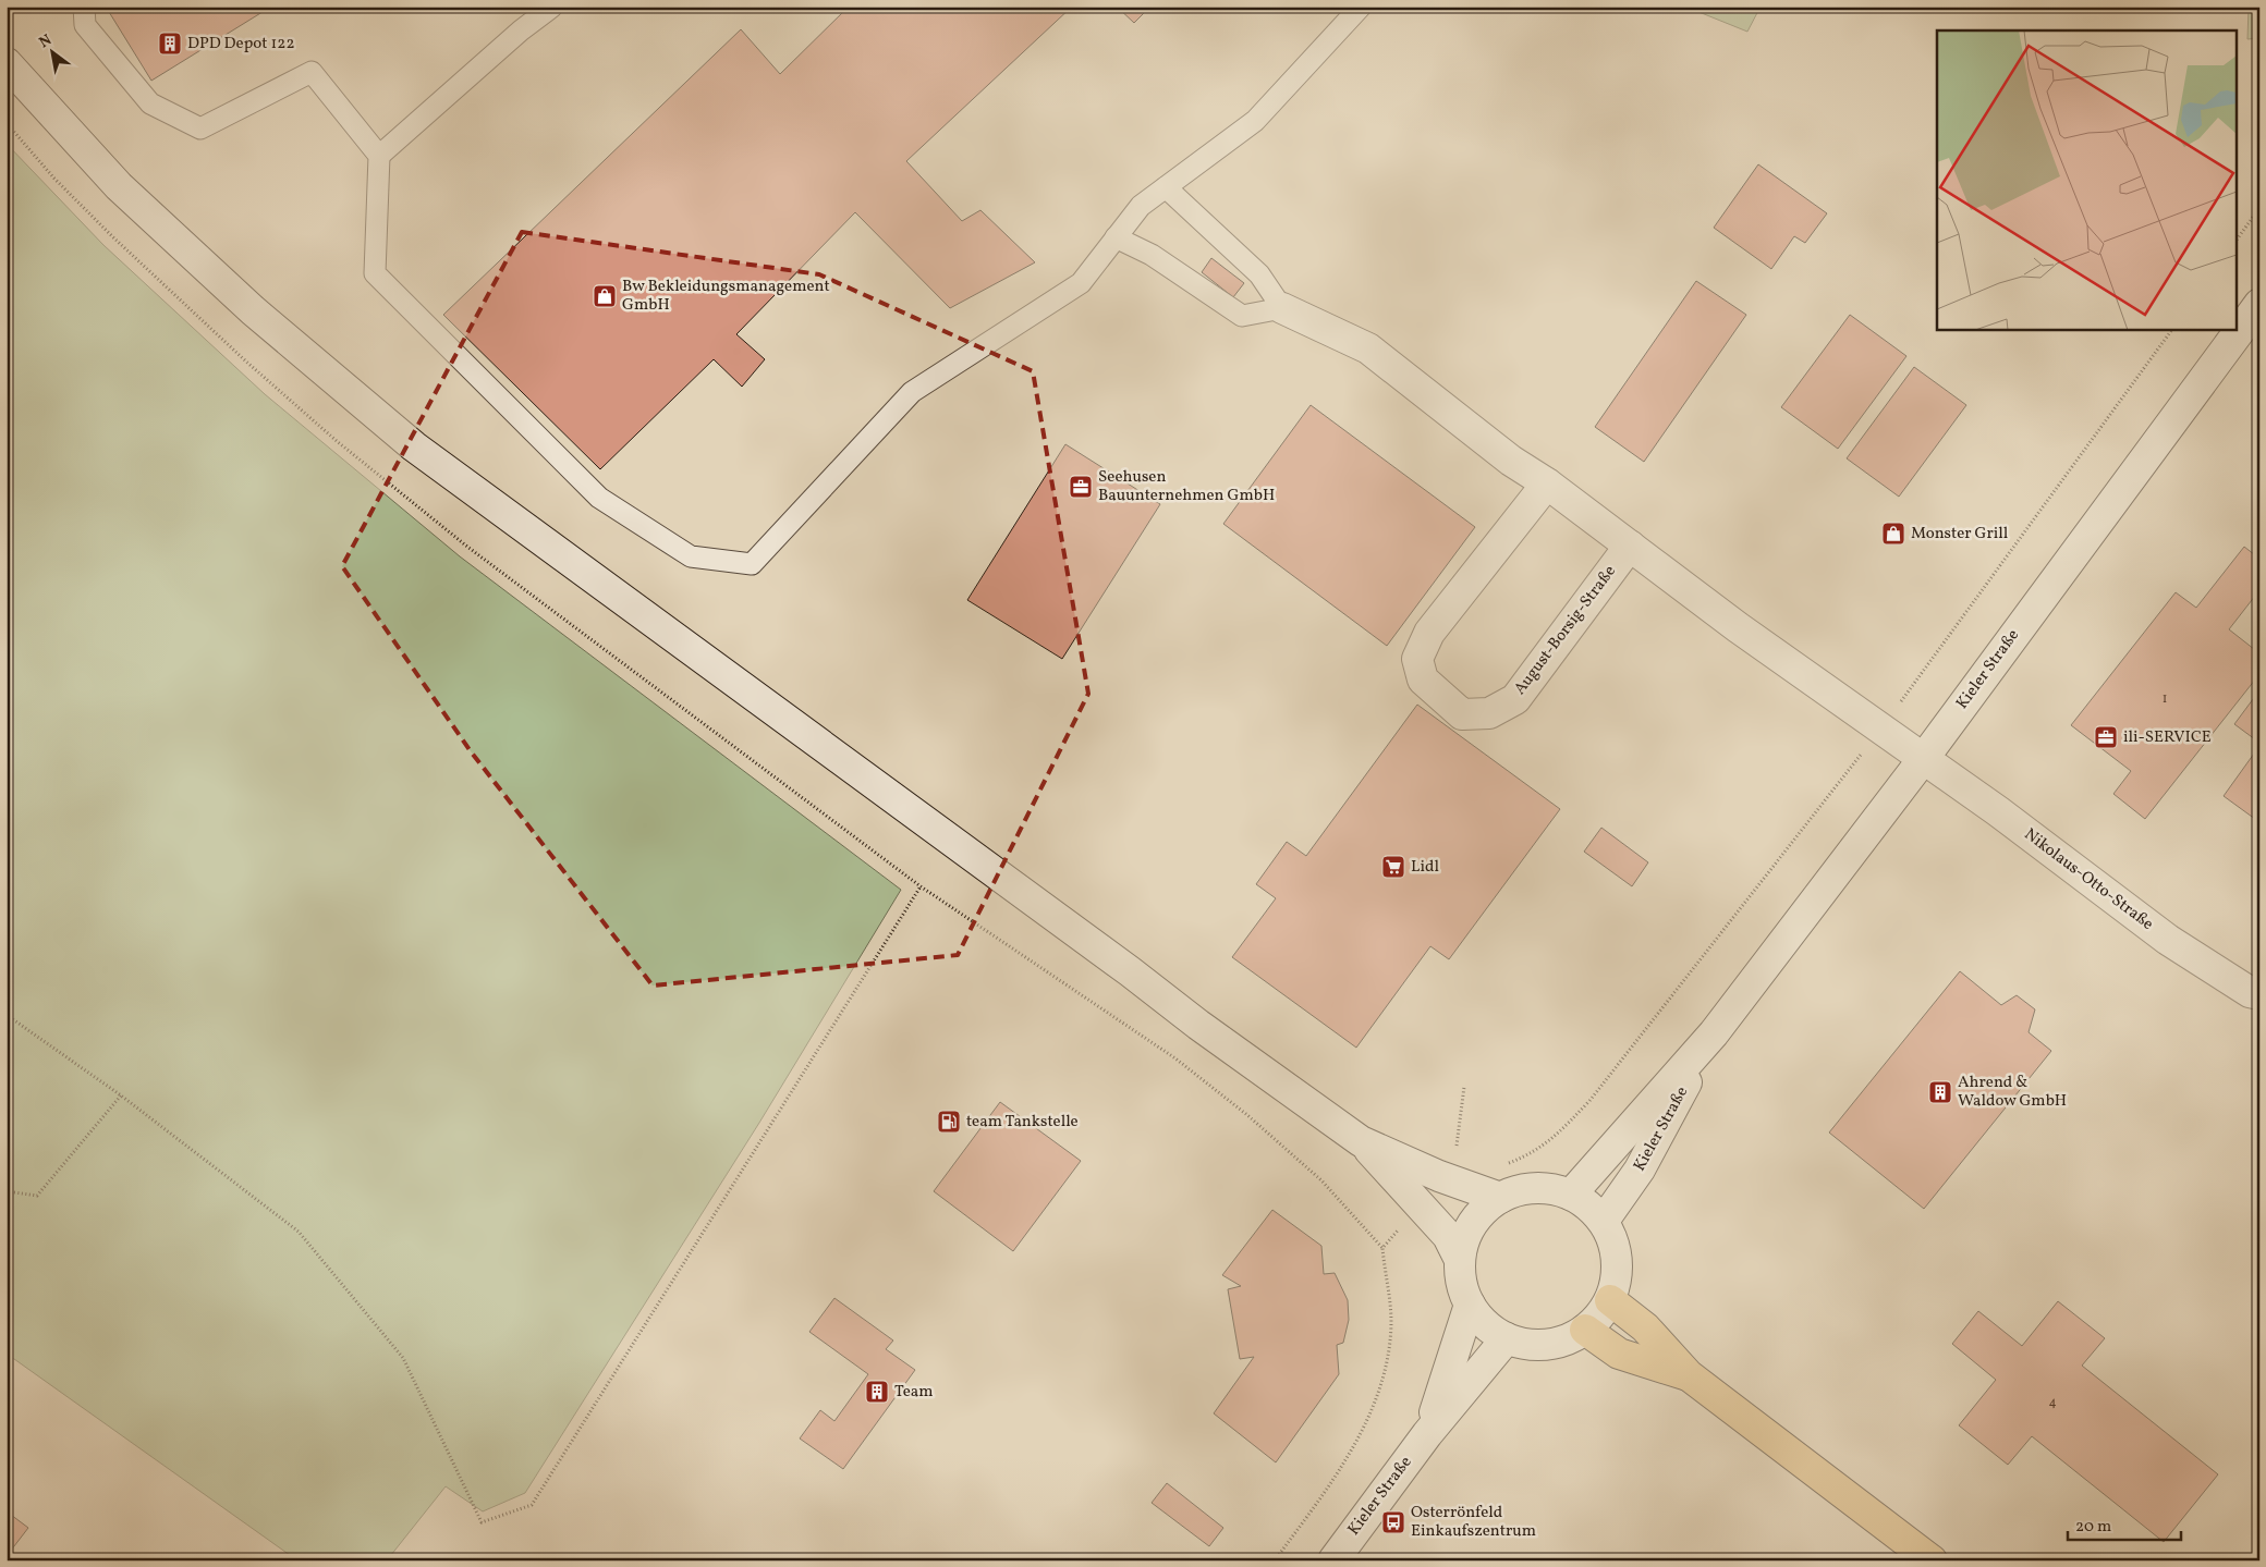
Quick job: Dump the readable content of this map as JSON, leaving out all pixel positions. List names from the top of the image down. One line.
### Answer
{"streets":{"street":["August-Borsig-Straße","Kieler Straße","Nikolaus-Otto-Straße"]},"crossings":[["Kieler Straße","Nikolaus-Otto-Straße"]],"places":{"building":["DPD Depot 122","Ahrend & Waldow GmbH","Team"],"shop":["Bw Bekleidungsmanagement GmbH","Monster Grill"],"office":["Seehusen Bauunternehmen GmbH","ili-SERVICE"],"supermarket":["Lidl"],"fuel station":["team Tankstelle"],"bus stop":["Osterrönfeld Einkaufszentrum"]},"house_numbers":["1","4"],"scale_bar":"20 m","north":"top left"}
